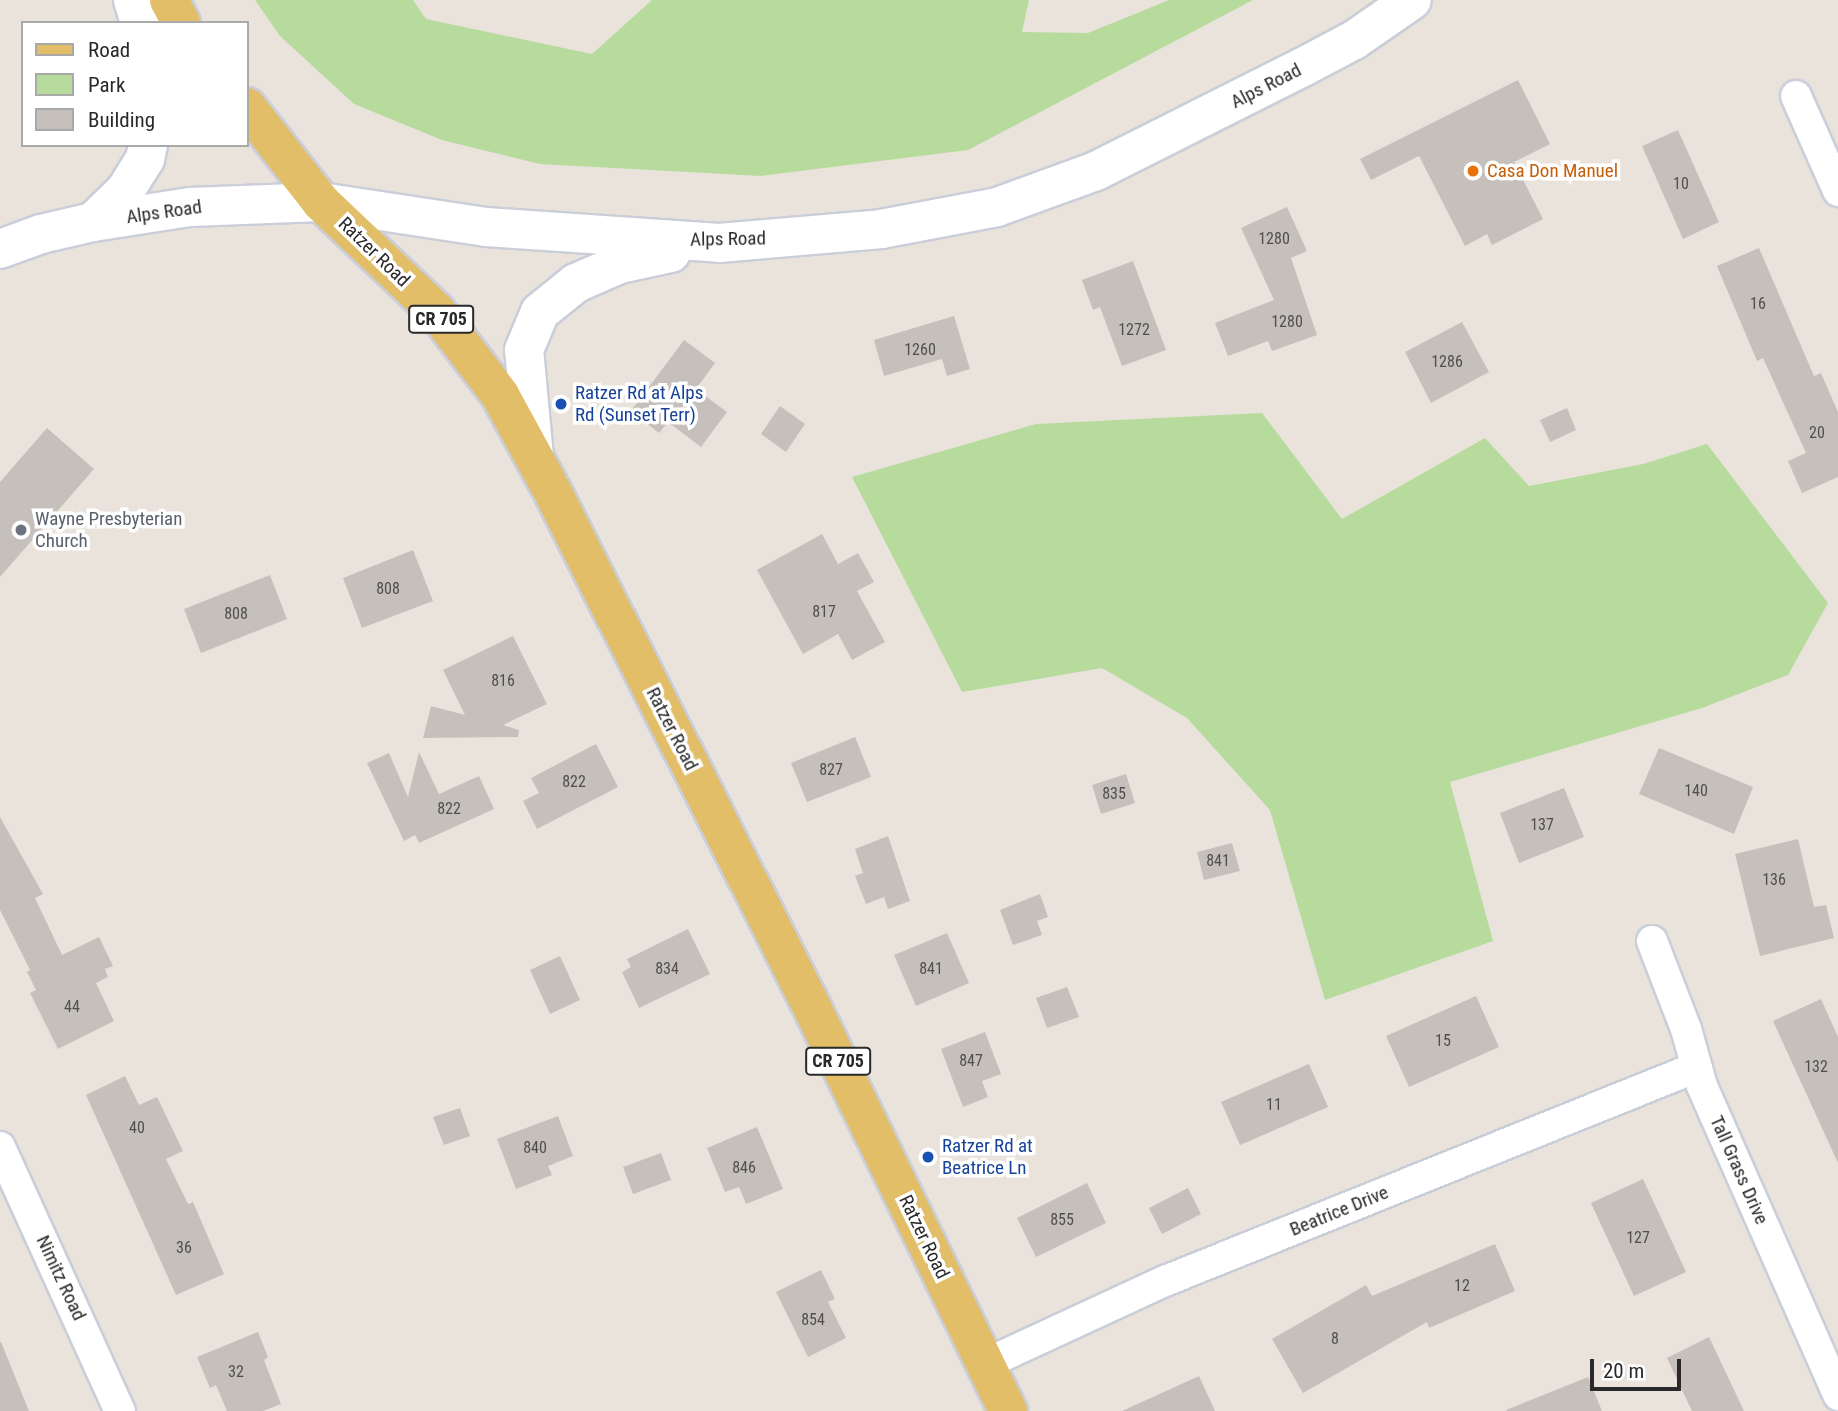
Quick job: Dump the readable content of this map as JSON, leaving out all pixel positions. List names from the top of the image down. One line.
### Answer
{"streets":{"main road":["Alps Road","Ratzer Road","CR 705"],"street":["Tall Grass Drive","Beatrice Drive","Nimitz Road"]},"crossings":[["Alps Road","Ratzer Road"],["Ratzer Road","Beatrice Drive"],["Tall Grass Drive","Beatrice Drive"]],"places":["Casa Don Manuel","Ratzer Rd at Alps Rd (Sunset Terr)","Wayne Presbyterian Church","Ratzer Rd at Beatrice Ln"],"house_numbers":["10","1280","16","1280","1272","1260","1286","20","808","817","808","816","827","822","140","835","822","137","841","136","834","841","44","15","847","132","11","40","840","846","855","127","36","12","854","8","32"],"legend":["Road","Park","Building"],"scale_bar":"20 m"}
